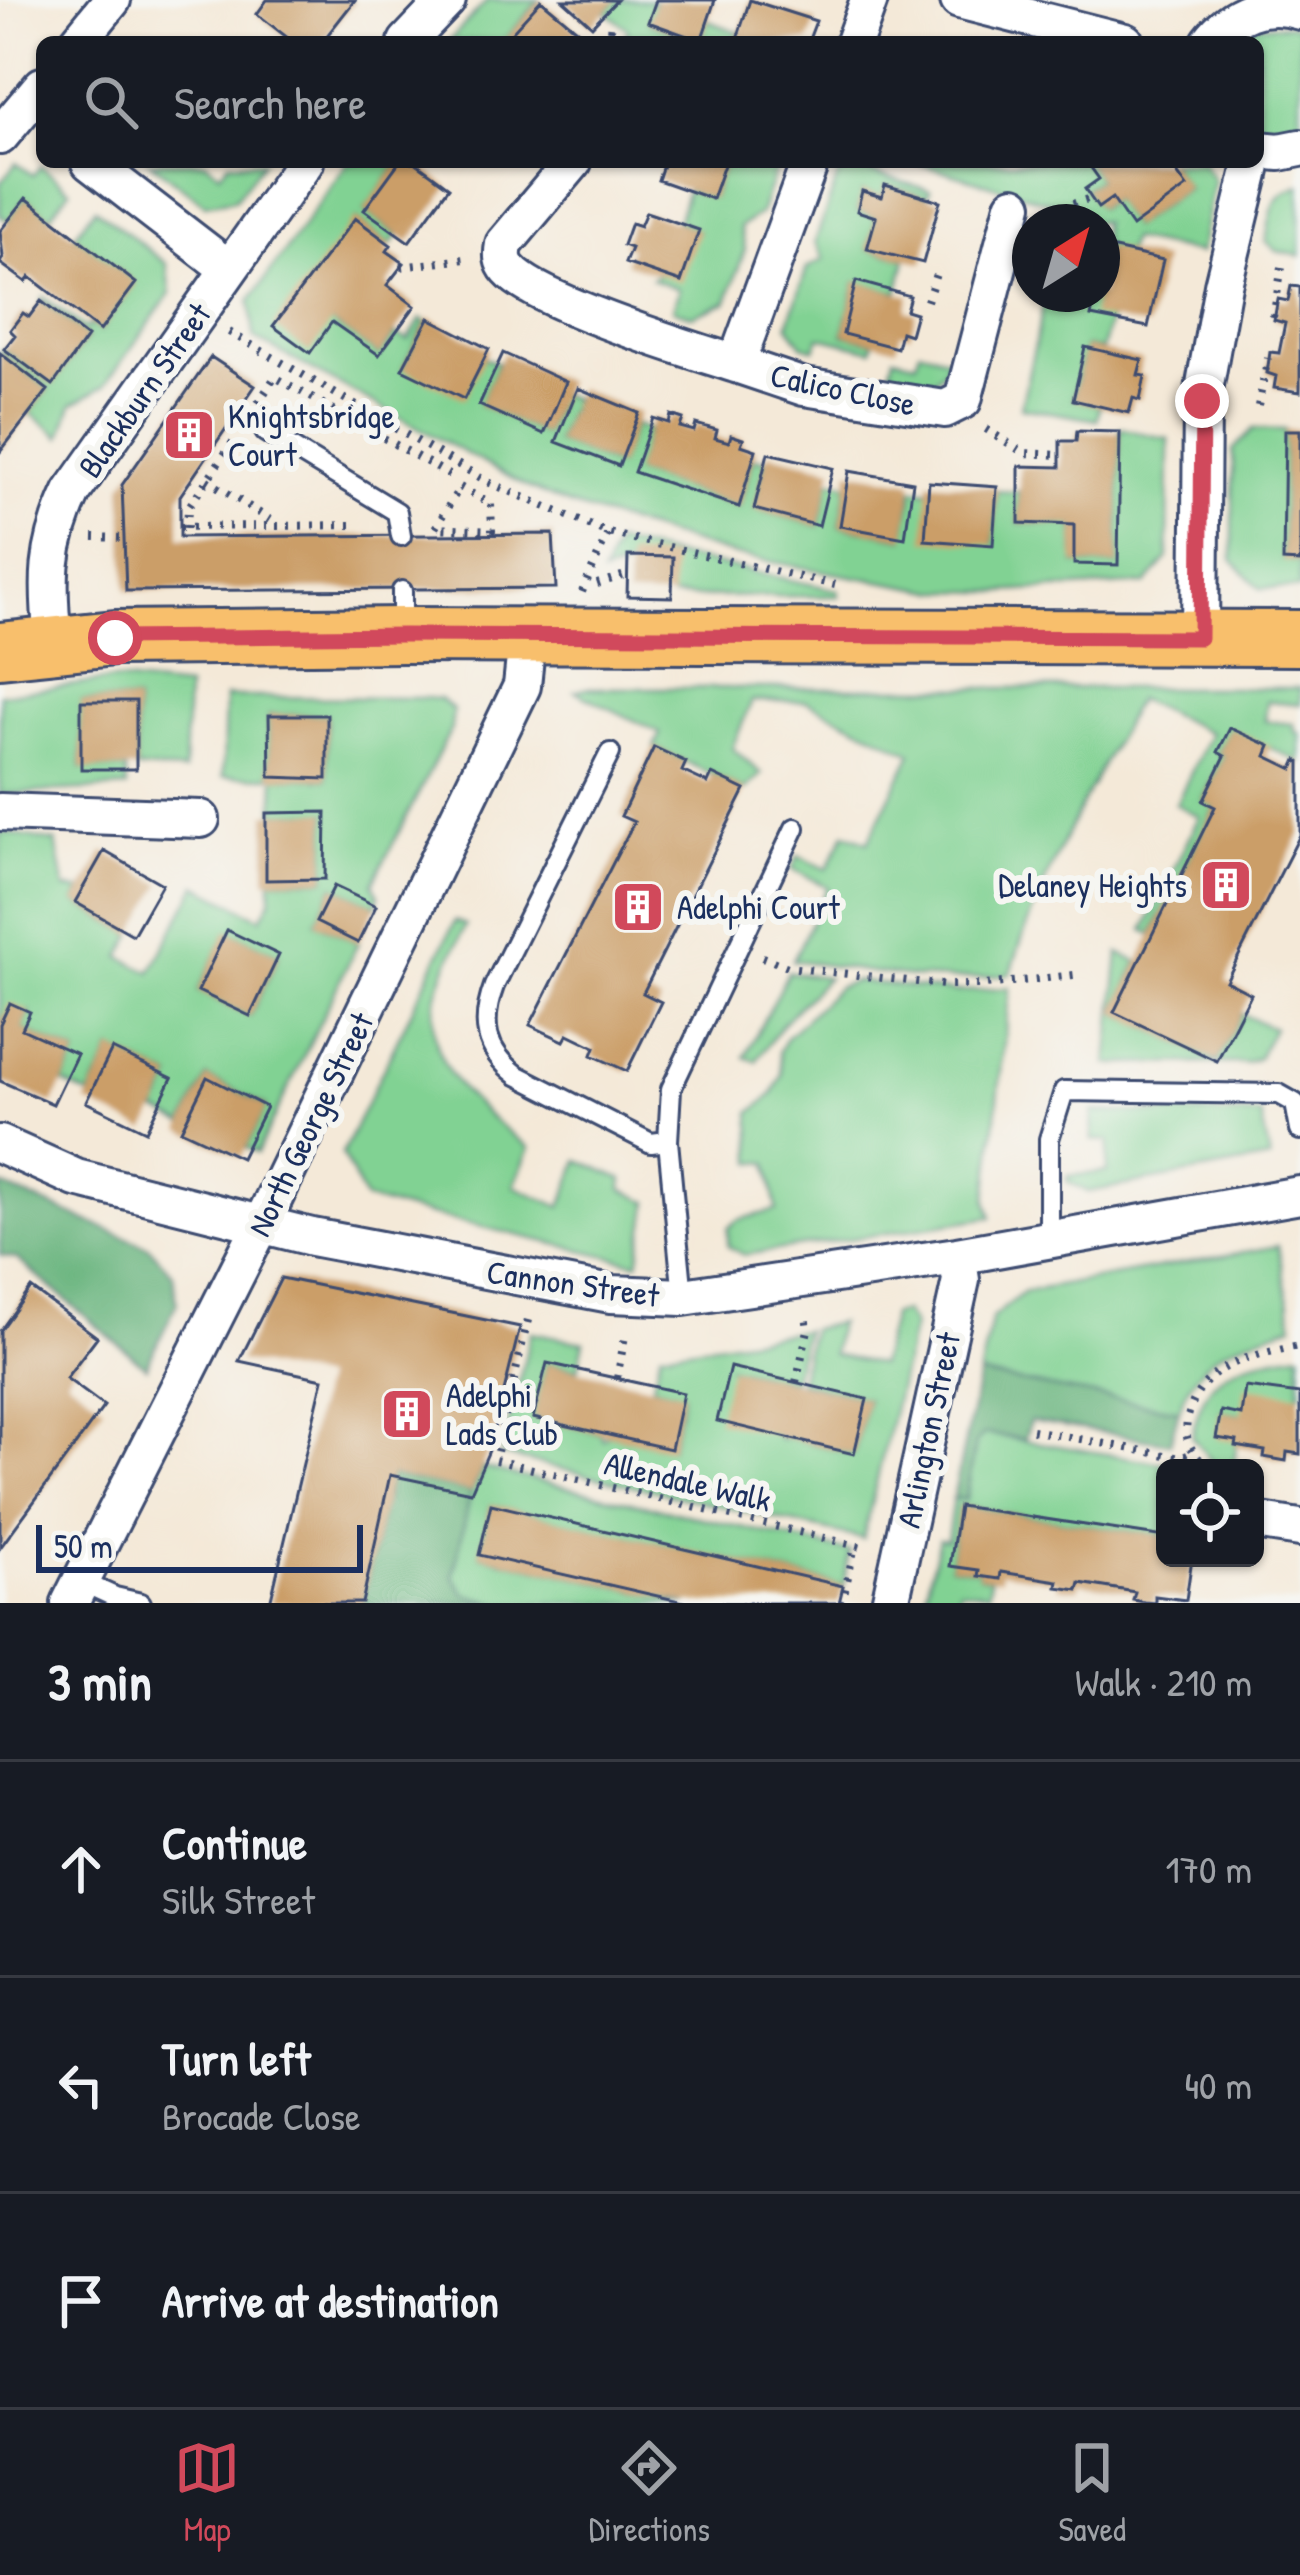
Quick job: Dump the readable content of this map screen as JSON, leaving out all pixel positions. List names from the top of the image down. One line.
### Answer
{"streets":{"street":["Calico Close","Blackburn Street","North George Street","Cannon Street","Arlington Street"],"path":["Allendale Walk"]},"crossings":[["North George Street","Cannon Street"],["Cannon Street","Arlington Street"]],"places":{"building":["Knightsbridge Court","Delaney Heights","Adelphi Court","Adelphi Lads Club"]},"scale_bar":"50 m","north":"top right","page":{"search":"Search here","scale":"50 m","heading":["3 min","Walk · 210 m"],"list":[["Continue","Silk Street","170 m"],["Turn left","Brocade Close","40 m"],"Arrive at destination"],"nav":["Map","Directions","Saved"]}}
